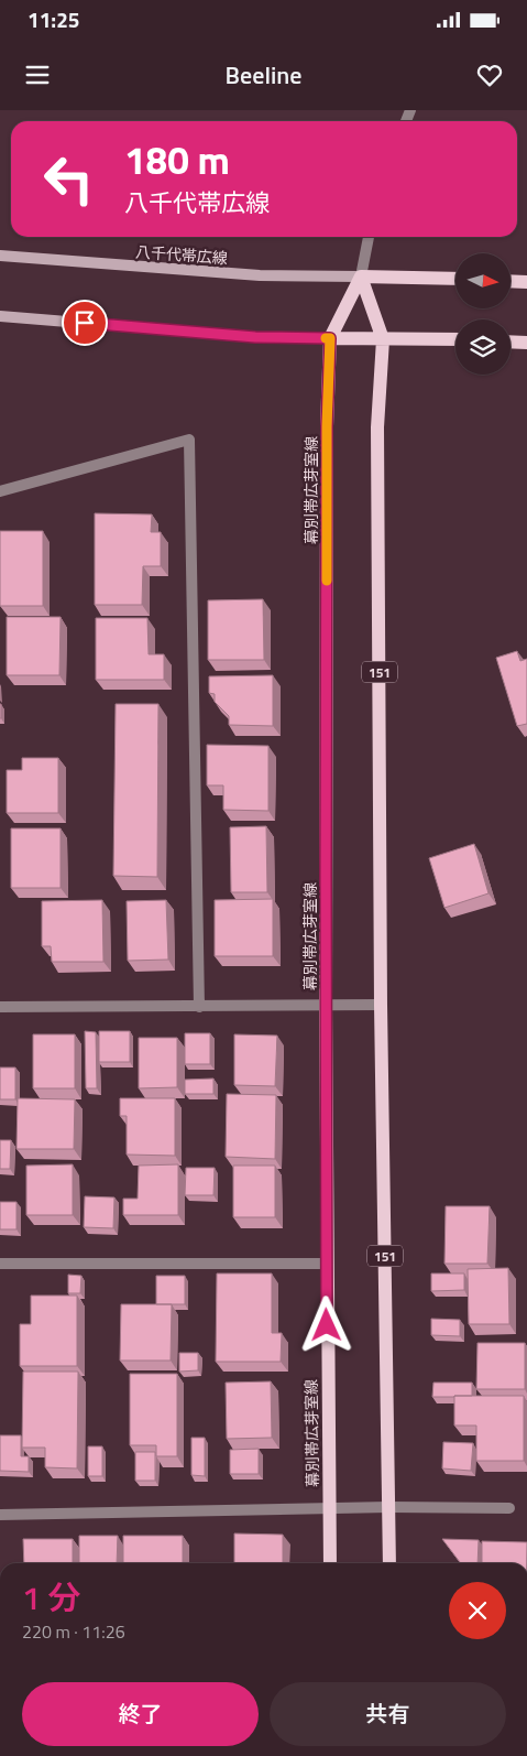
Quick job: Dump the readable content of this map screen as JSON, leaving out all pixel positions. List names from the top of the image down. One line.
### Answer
{"streets":{"main road":["八千代帯広線","幕別帯広芽室線","151"]},"crossings":[["八千代帯広線","幕別帯広芽室線"],["八千代帯広線","151"],["幕別帯広芽室線","151"]],"north":"right","page":{"status":"11:25","header":"Beeline","turn":["180 m","八千代帯広線"],"heading":["1 分","220 m · 11:26"],"buttons":["終了","共有"]}}
